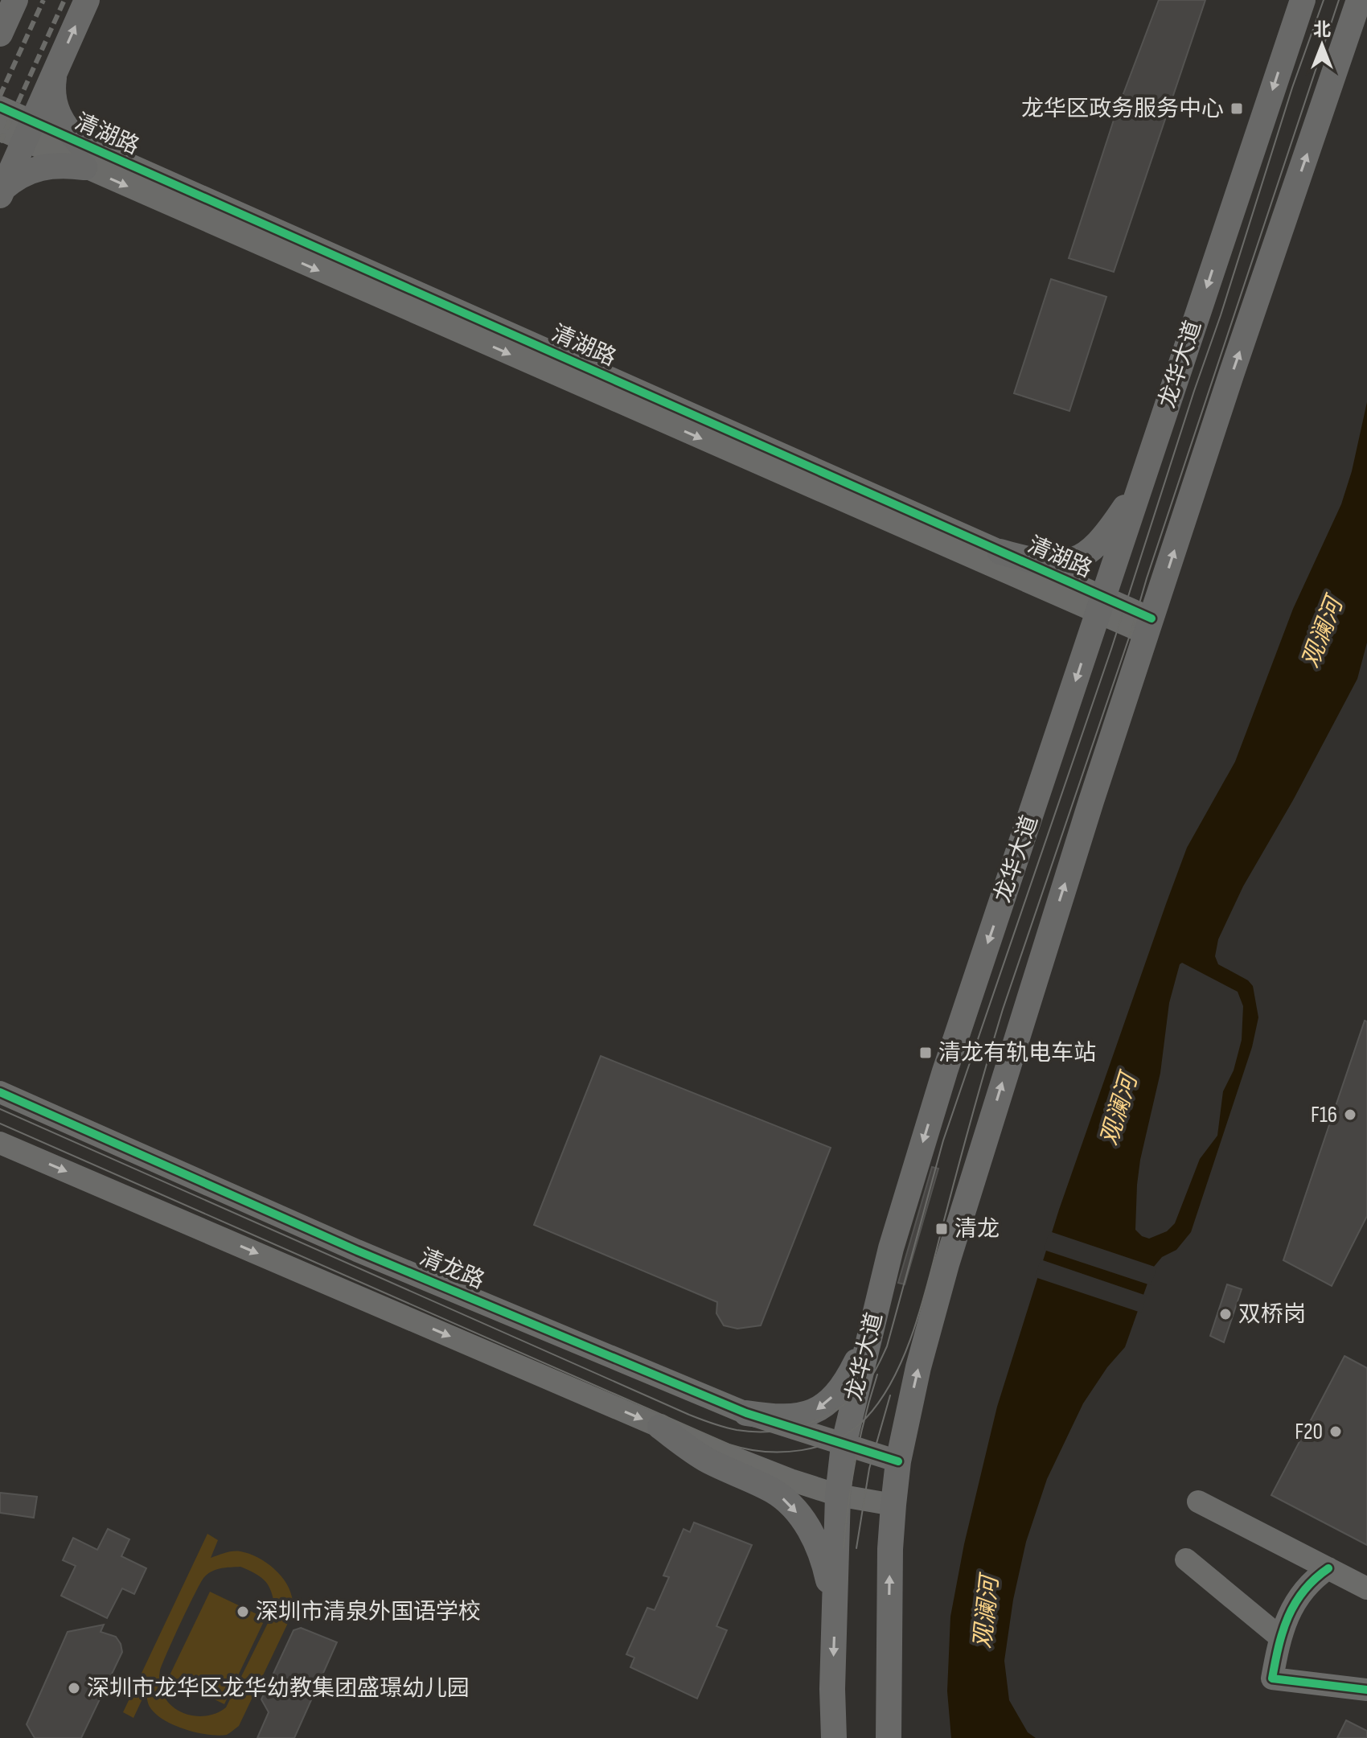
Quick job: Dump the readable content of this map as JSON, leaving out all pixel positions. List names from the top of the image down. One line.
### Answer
{"streets":{"main road":["龙华大道"],"street":["清湖路","清龙路"]},"crossings":[["清湖路","龙华大道"],["龙华大道","清龙路"]],"water":["观澜河"],"places":{"transit":["龙华区政务服务中心","清龙有轨电车站","清龙"],"other":["F16","双桥岗","F20","深圳市清泉外国语学校","深圳市龙华区龙华幼教集团盛璟幼儿园"]},"north":"top"}
